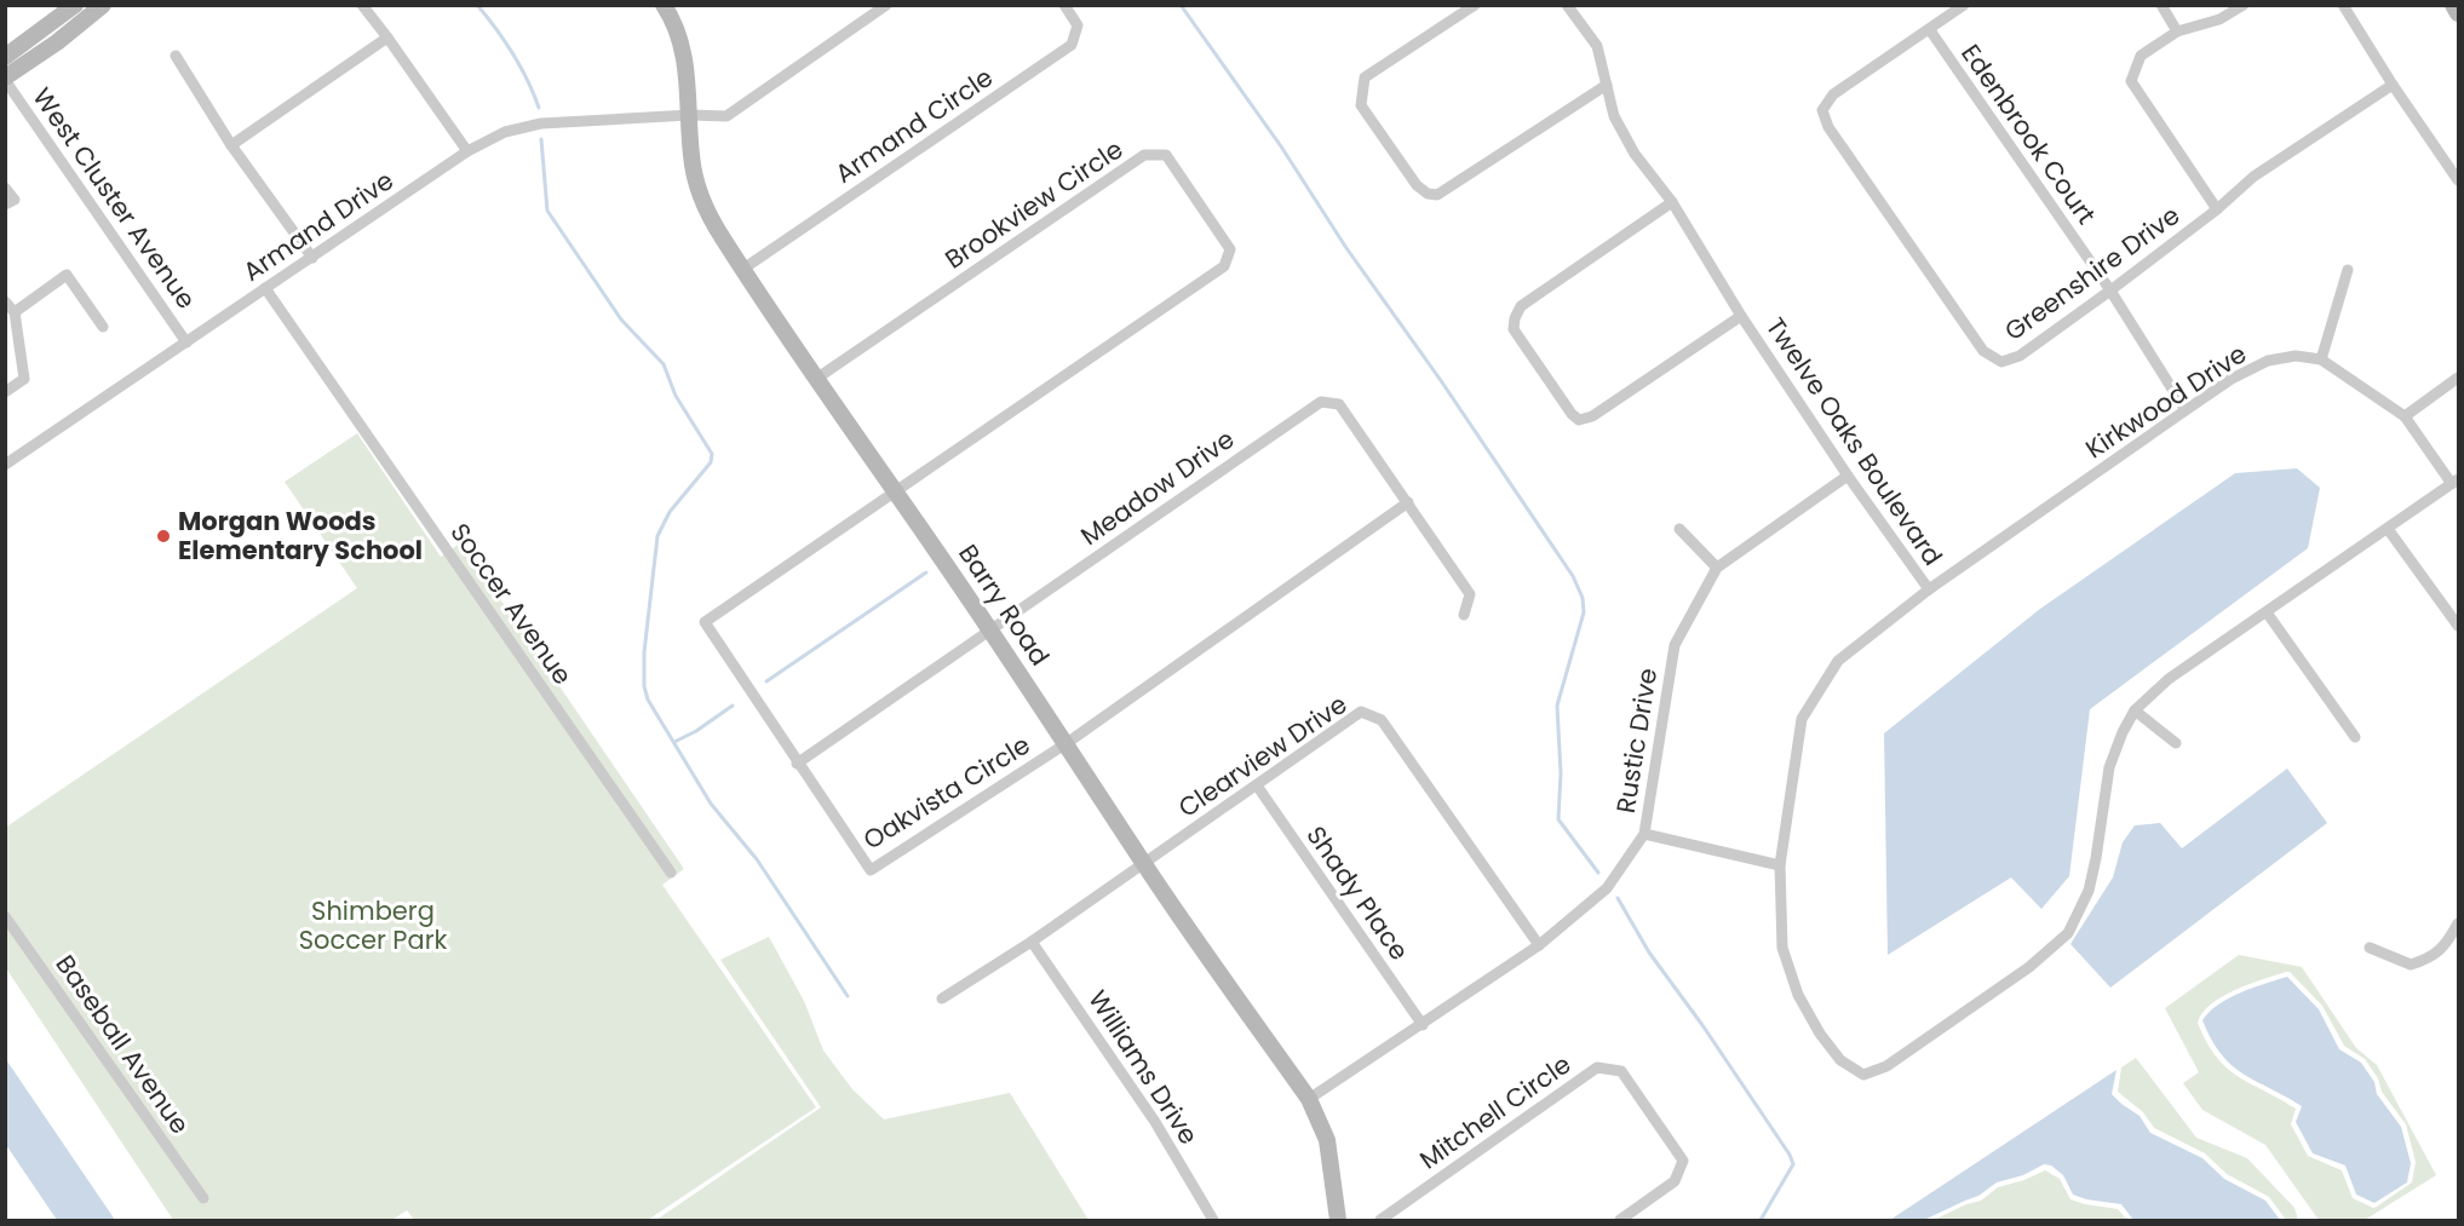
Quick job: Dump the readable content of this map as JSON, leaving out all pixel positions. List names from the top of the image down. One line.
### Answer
{"streets":{"street":["Armand Circle","Edenbrook Court","West Cluster Avenue","Brookview Circle","Armand Drive","Greenshire Drive","Kirkwood Drive","Twelve Oaks Boulevard","Meadow Drive","Soccer Avenue","Barry Road","Rustic Drive","Clearview Drive","Oakvista Circle","Shady Place","Baseball Avenue","Williams Drive","Mitchell Circle"]},"crossings":[["Armand Circle","Barry Road"],["Edenbrook Court","Greenshire Drive"],["Edenbrook Court","Kirkwood Drive"],["West Cluster Avenue","Armand Drive"],["Brookview Circle","Barry Road"],["Brookview Circle","Oakvista Circle"],["Armand Drive","Soccer Avenue"],["Armand Drive","Barry Road"],["Kirkwood Drive","Twelve Oaks Boulevard"],["Twelve Oaks Boulevard","Rustic Drive"],["Meadow Drive","Barry Road"],["Meadow Drive","Oakvista Circle"],["Barry Road","Rustic Drive"],["Barry Road","Clearview Drive"],["Barry Road","Oakvista Circle"],["Rustic Drive","Clearview Drive"],["Rustic Drive","Shady Place"],["Clearview Drive","Shady Place"],["Clearview Drive","Williams Drive"]],"parks":["Shimberg Soccer Park"],"places":["Morgan Woods Elementary School"]}
